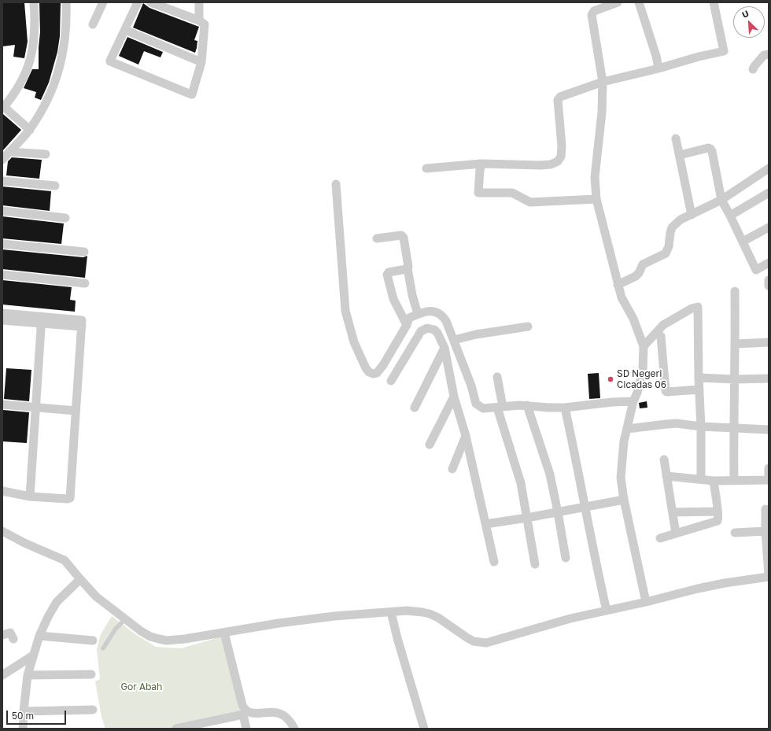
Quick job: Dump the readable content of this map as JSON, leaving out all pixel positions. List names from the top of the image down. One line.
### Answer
{"parks":["Gor Abah"],"places":["SD Negeri Cicadas 06"],"scale_bar":"50 m","north":"top left"}
